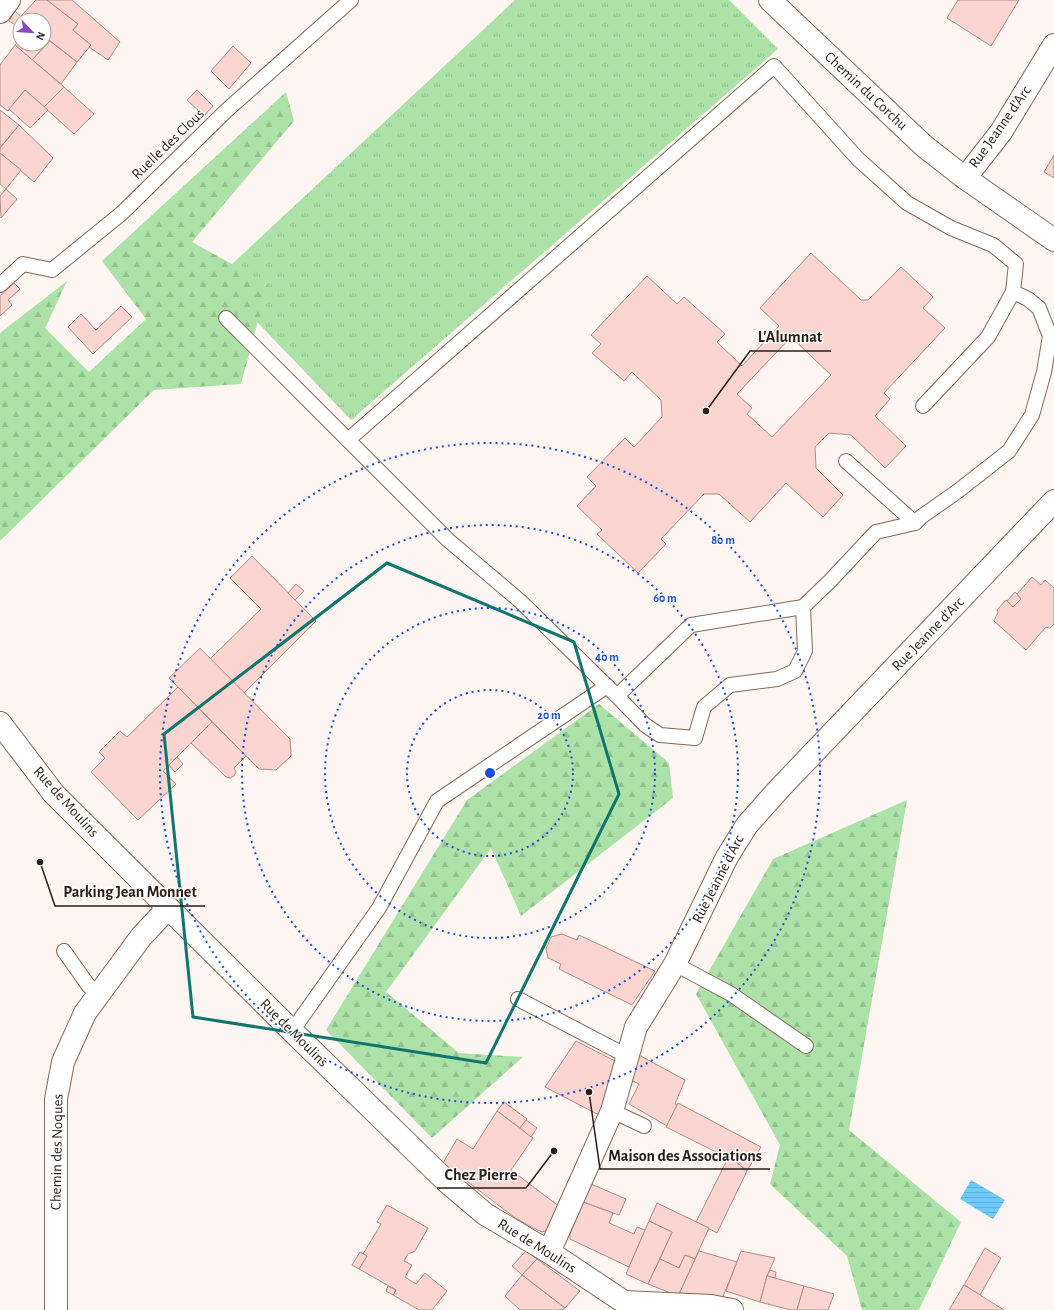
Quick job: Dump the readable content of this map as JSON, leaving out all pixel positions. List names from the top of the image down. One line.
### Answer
{"streets":{"street":["Chemin du Corchu","Rue Jeanne d'Arc","Rue de Moulins","Chemin des Noques"],"lane":["Ruelle des Clous"]},"crossings":[["Chemin du Corchu","Rue Jeanne d'Arc"],["Rue Jeanne d'Arc","Rue de Moulins"],["Rue de Moulins","Chemin des Noques"]],"places":["L'Alumnat","Parking Jean Monnet","Maison des Associations","Chez Pierre"],"north":"bottom right","rings":["80 m","60 m","40 m","20 m"]}
